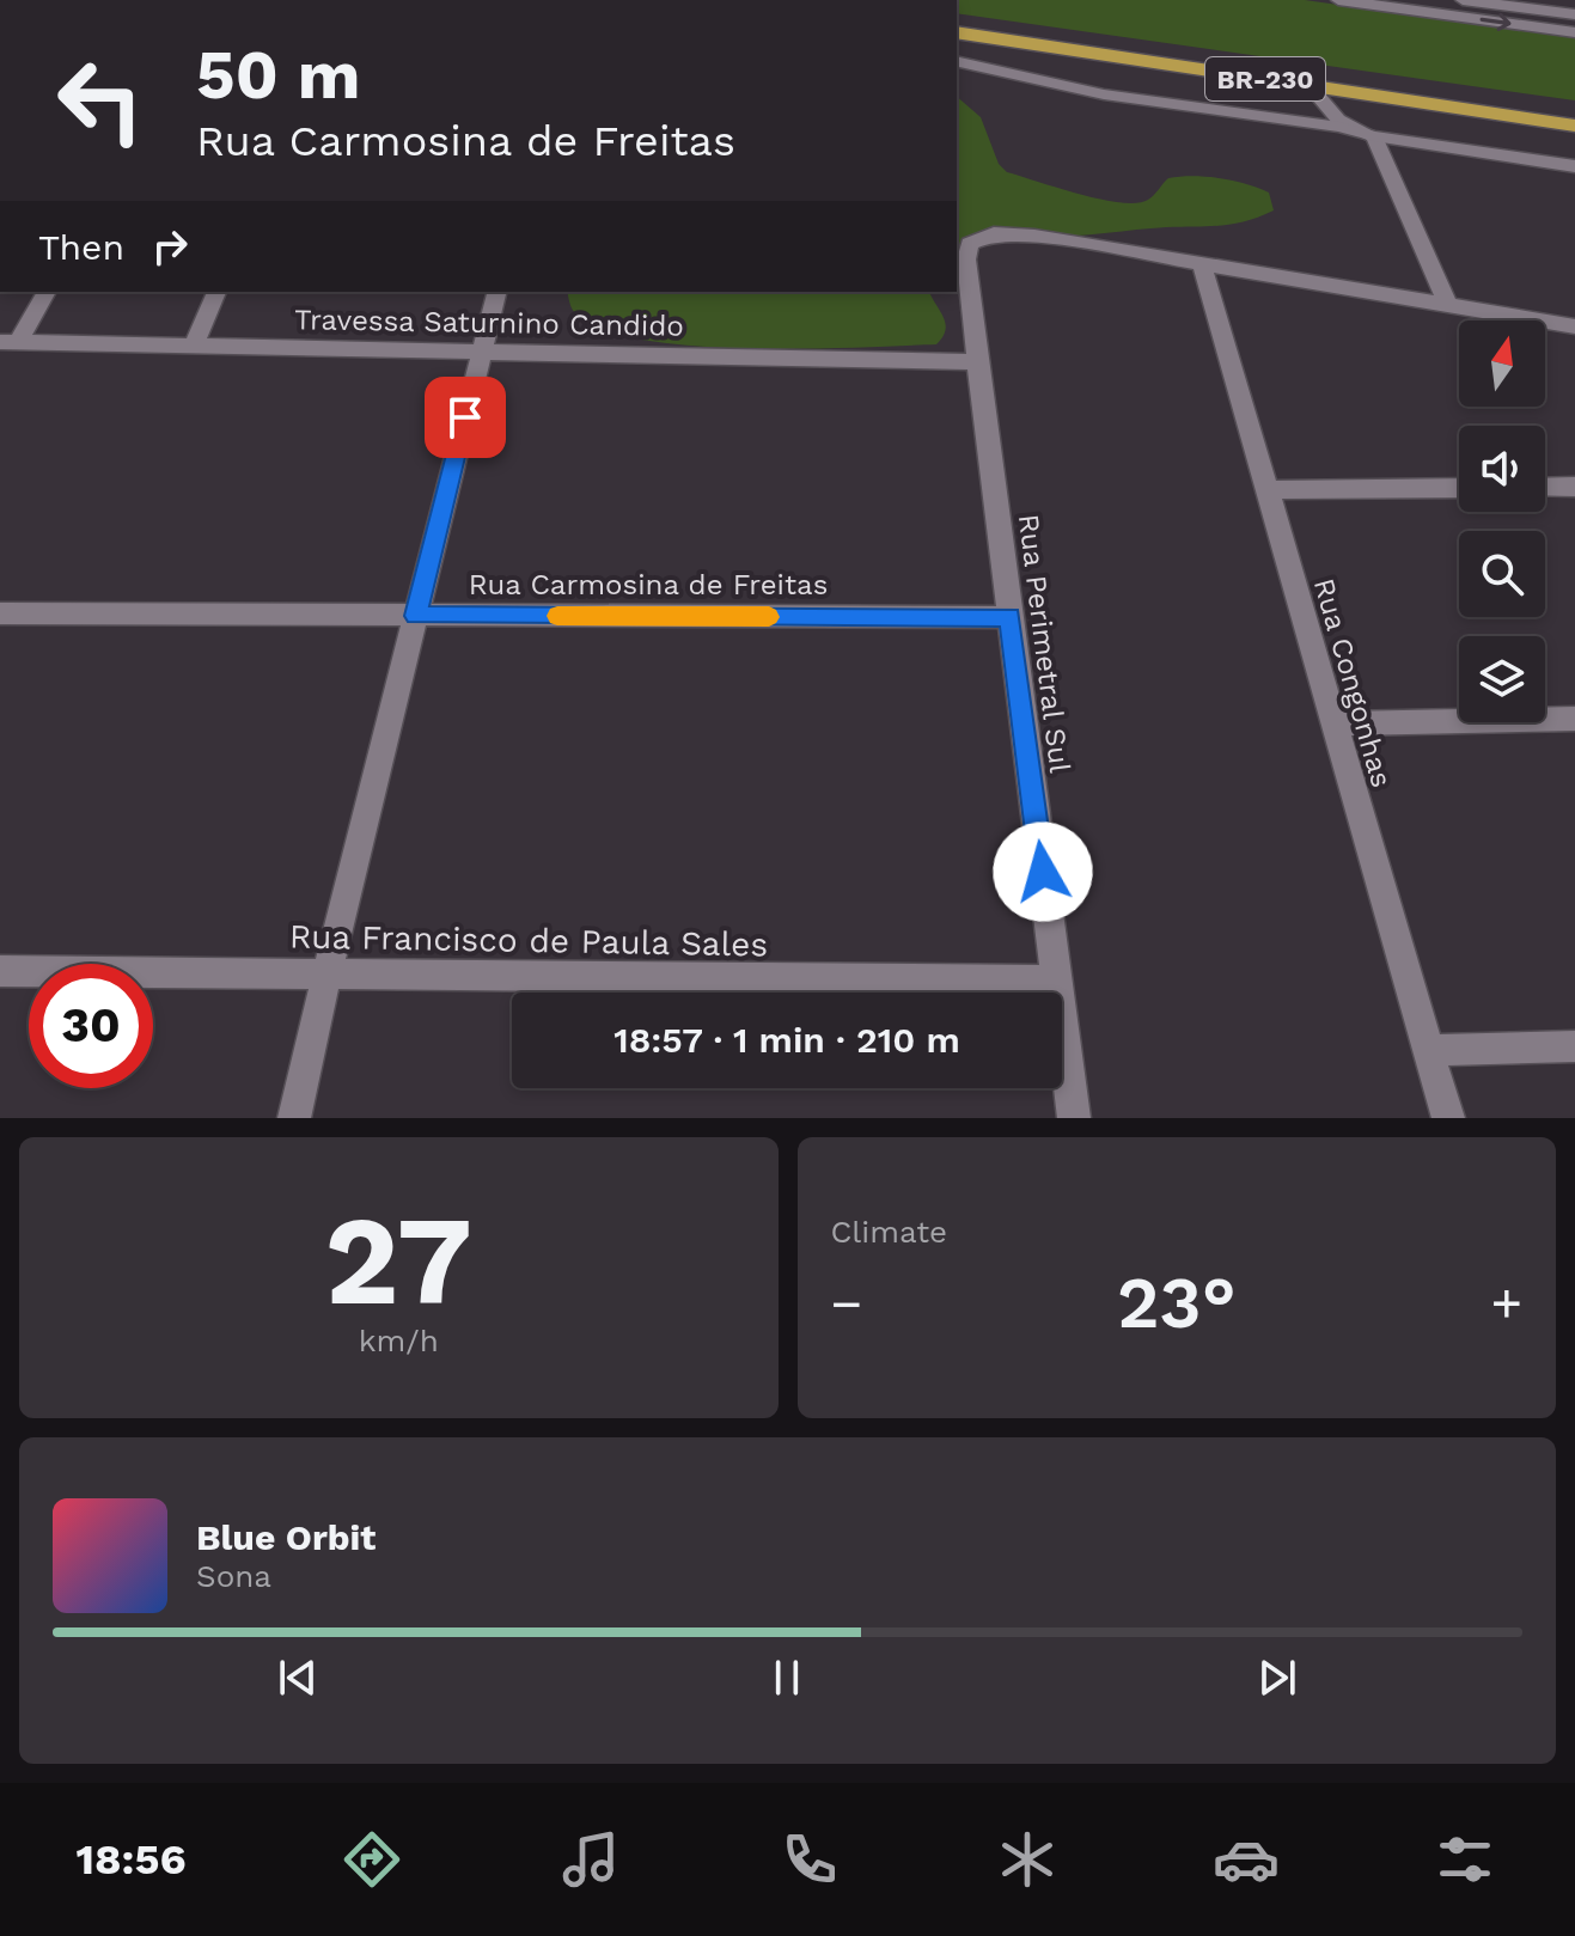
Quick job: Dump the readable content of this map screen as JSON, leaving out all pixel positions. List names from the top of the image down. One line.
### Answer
{"streets":{"highway":["BR-230"],"street":["Travessa Saturnino Candido","Rua Carmosina de Freitas","Rua Perimetral Sul","Rua Congonhas","Rua Francisco de Paula Sales"]},"crossings":[["Travessa Saturnino Candido","Rua Perimetral Sul"],["Rua Carmosina de Freitas","Rua Perimetral Sul"],["Rua Perimetral Sul","Rua Congonhas"],["Rua Perimetral Sul","Rua Francisco de Paula Sales"]],"north":"top","page":{"turn":["50 m","Rua Carmosina de Freitas"],"then":"Then","limit":"30","trip":"18:57 · 1 min · 210 m","tile":[["27","km/h"],"Climate"],"heat":["−","23°","+"],"song":["Blue Orbit","Sona"],"tabs":"18:56"}}
